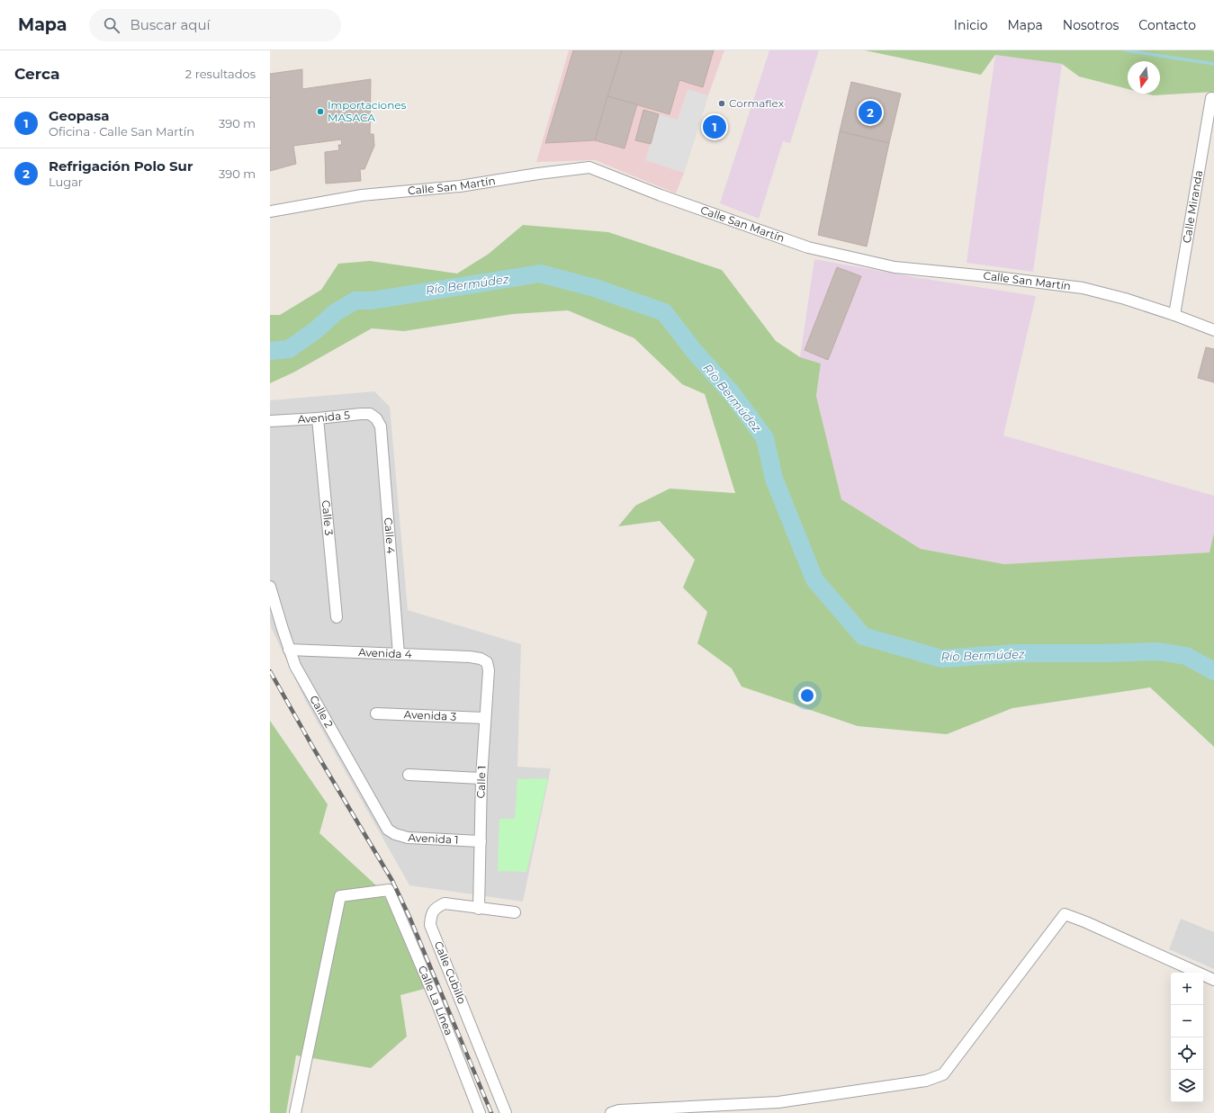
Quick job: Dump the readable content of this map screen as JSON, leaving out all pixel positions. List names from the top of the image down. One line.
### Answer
{"streets":{"street":["Calle San Martín","Calle Miranda","Avenida 5","Calle 3","Calle 4","Avenida 4","Calle 2","Avenida 3","Calle 1","Avenida 1","Calle Cubillo","Calle La Línea"]},"crossings":[["Calle San Martín","Calle Miranda"],["Avenida 5","Calle 3"],["Avenida 5","Calle 4"],["Calle 4","Avenida 4"],["Avenida 4","Calle 2"],["Avenida 4","Calle 1"],["Calle 2","Avenida 1"],["Avenida 3","Calle 1"],["Calle 1","Avenida 1"],["Calle 1","Calle Cubillo"]],"water":["Río Bermúdez"],"places":["Cormaflex","Importaciones MASACA"],"north":"bottom","page":{"header":"Mapa","search":"Buscar aquí","nav":["Inicio","Mapa","Nosotros","Contacto"],"heading":["Cerca","2 resultados"],"list":[{"mark":"1","name":"Geopasa","note":"Oficina · Calle San Martín","value":"390 m"},{"mark":"2","name":"Refrigación Polo Sur","note":"Lugar","value":"390 m"}],"pins":["2","1"],"map_buttons":["+","−"]}}
